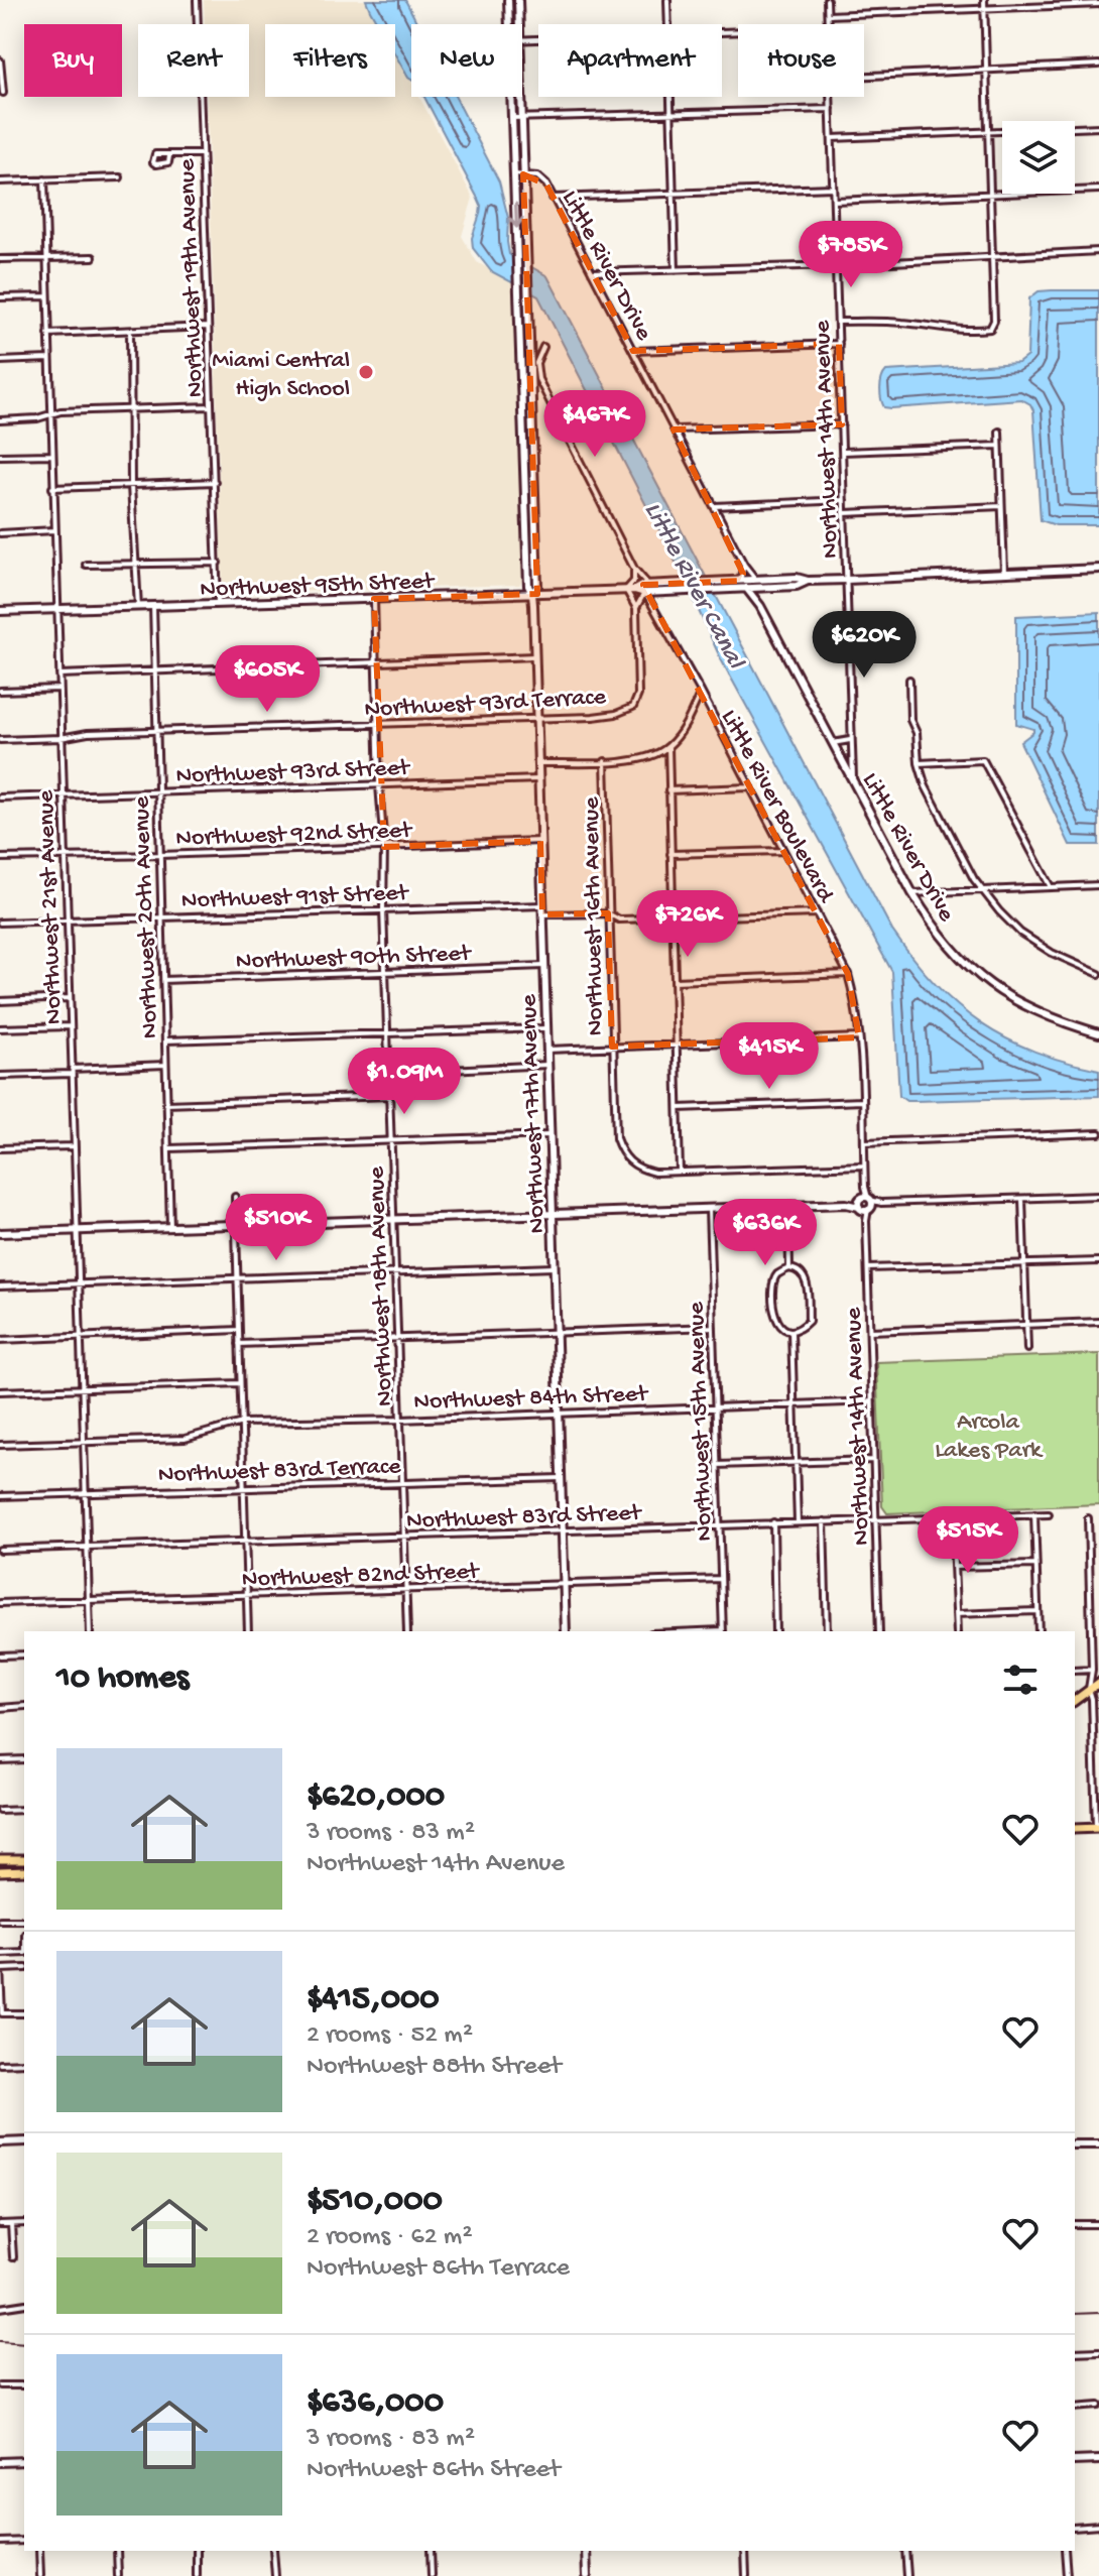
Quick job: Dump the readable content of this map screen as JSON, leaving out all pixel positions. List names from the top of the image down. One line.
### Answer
{"streets":{"main road":["Little River Drive","Northwest 95th Street","Northwest 17th Avenue"],"street":["Northwest 19th Avenue","Northwest 14th Avenue","Northwest 93rd Terrace","Northwest 93rd Street","Little River Boulevard","Northwest 92nd Street","Northwest 91st Street","Northwest 21st Avenue","Northwest 16th Avenue","Northwest 20th Avenue","Northwest 90th Street","Northwest 18th Avenue","Northwest 84th Street","Northwest 15th Avenue","Northwest 83rd Terrace","Northwest 83rd Street","Northwest 82nd Street"]},"crossings":[["Little River Drive","Northwest 14th Avenue"],["Little River Drive","Northwest 95th Street"],["Little River Drive","Northwest 17th Avenue"],["Northwest 19th Avenue","Northwest 95th Street"],["Northwest 14th Avenue","Northwest 95th Street"],["Northwest 14th Avenue","Little River Boulevard"],["Northwest 14th Avenue","Northwest 84th Street"],["Northwest 14th Avenue","Northwest 83rd Street"],["Northwest 95th Street","Little River Boulevard"],["Northwest 95th Street","Northwest 21st Avenue"],["Northwest 95th Street","Northwest 20th Avenue"],["Northwest 95th Street","Northwest 17th Avenue"],["Northwest 95th Street","Northwest 18th Avenue"],["Northwest 93rd Terrace","Northwest 21st Avenue"],["Northwest 93rd Terrace","Northwest 20th Avenue"],["Northwest 93rd Terrace","Northwest 17th Avenue"],["Northwest 93rd Terrace","Northwest 18th Avenue"],["Northwest 93rd Street","Northwest 21st Avenue"],["Northwest 93rd Street","Northwest 20th Avenue"],["Northwest 93rd Street","Northwest 17th Avenue"],["Northwest 93rd Street","Northwest 18th Avenue"],["Northwest 92nd Street","Northwest 21st Avenue"],["Northwest 92nd Street","Northwest 20th Avenue"],["Northwest 92nd Street","Northwest 17th Avenue"],["Northwest 92nd Street","Northwest 18th Avenue"],["Northwest 91st Street","Northwest 21st Avenue"],["Northwest 91st Street","Northwest 20th Avenue"],["Northwest 91st Street","Northwest 17th Avenue"],["Northwest 91st Street","Northwest 18th Avenue"],["Northwest 21st Avenue","Northwest 84th Street"],["Northwest 21st Avenue","Northwest 83rd Terrace"],["Northwest 21st Avenue","Northwest 83rd Street"],["Northwest 21st Avenue","Northwest 82nd Street"],["Northwest 20th Avenue","Northwest 90th Street"],["Northwest 90th Street","Northwest 17th Avenue"],["Northwest 90th Street","Northwest 18th Avenue"],["Northwest 17th Avenue","Northwest 84th Street"],["Northwest 17th Avenue","Northwest 83rd Terrace"],["Northwest 17th Avenue","Northwest 83rd Street"],["Northwest 17th Avenue","Northwest 82nd Street"],["Northwest 18th Avenue","Northwest 84th Street"],["Northwest 18th Avenue","Northwest 83rd Terrace"],["Northwest 18th Avenue","Northwest 83rd Street"],["Northwest 18th Avenue","Northwest 82nd Street"],["Northwest 84th Street","Northwest 15th Avenue"],["Northwest 15th Avenue","Northwest 83rd Street"],["Northwest 15th Avenue","Northwest 82nd Street"]],"water":["Little River Canal"],"parks":["Arcola Lakes Park"],"places":["Miami Central High School"],"page":{"chip":["Buy","Rent","Filters","New","Apartment","House"],"price":["$785K","$467K","$620K","$605K","$726K","$415K","$1.09M","$510K","$636K","$515K"],"heading":"10 homes","list":[{"name":"$620,000","note":"3 rooms · 83 m² · Northwest 14th Avenue"},{"name":"$415,000","note":"2 rooms · 52 m² · Northwest 88th Street"},{"name":"$510,000","note":"2 rooms · 62 m² · Northwest 86th Terrace"},{"name":"$636,000","note":"3 rooms · 83 m² · Northwest 86th Street"}]}}
